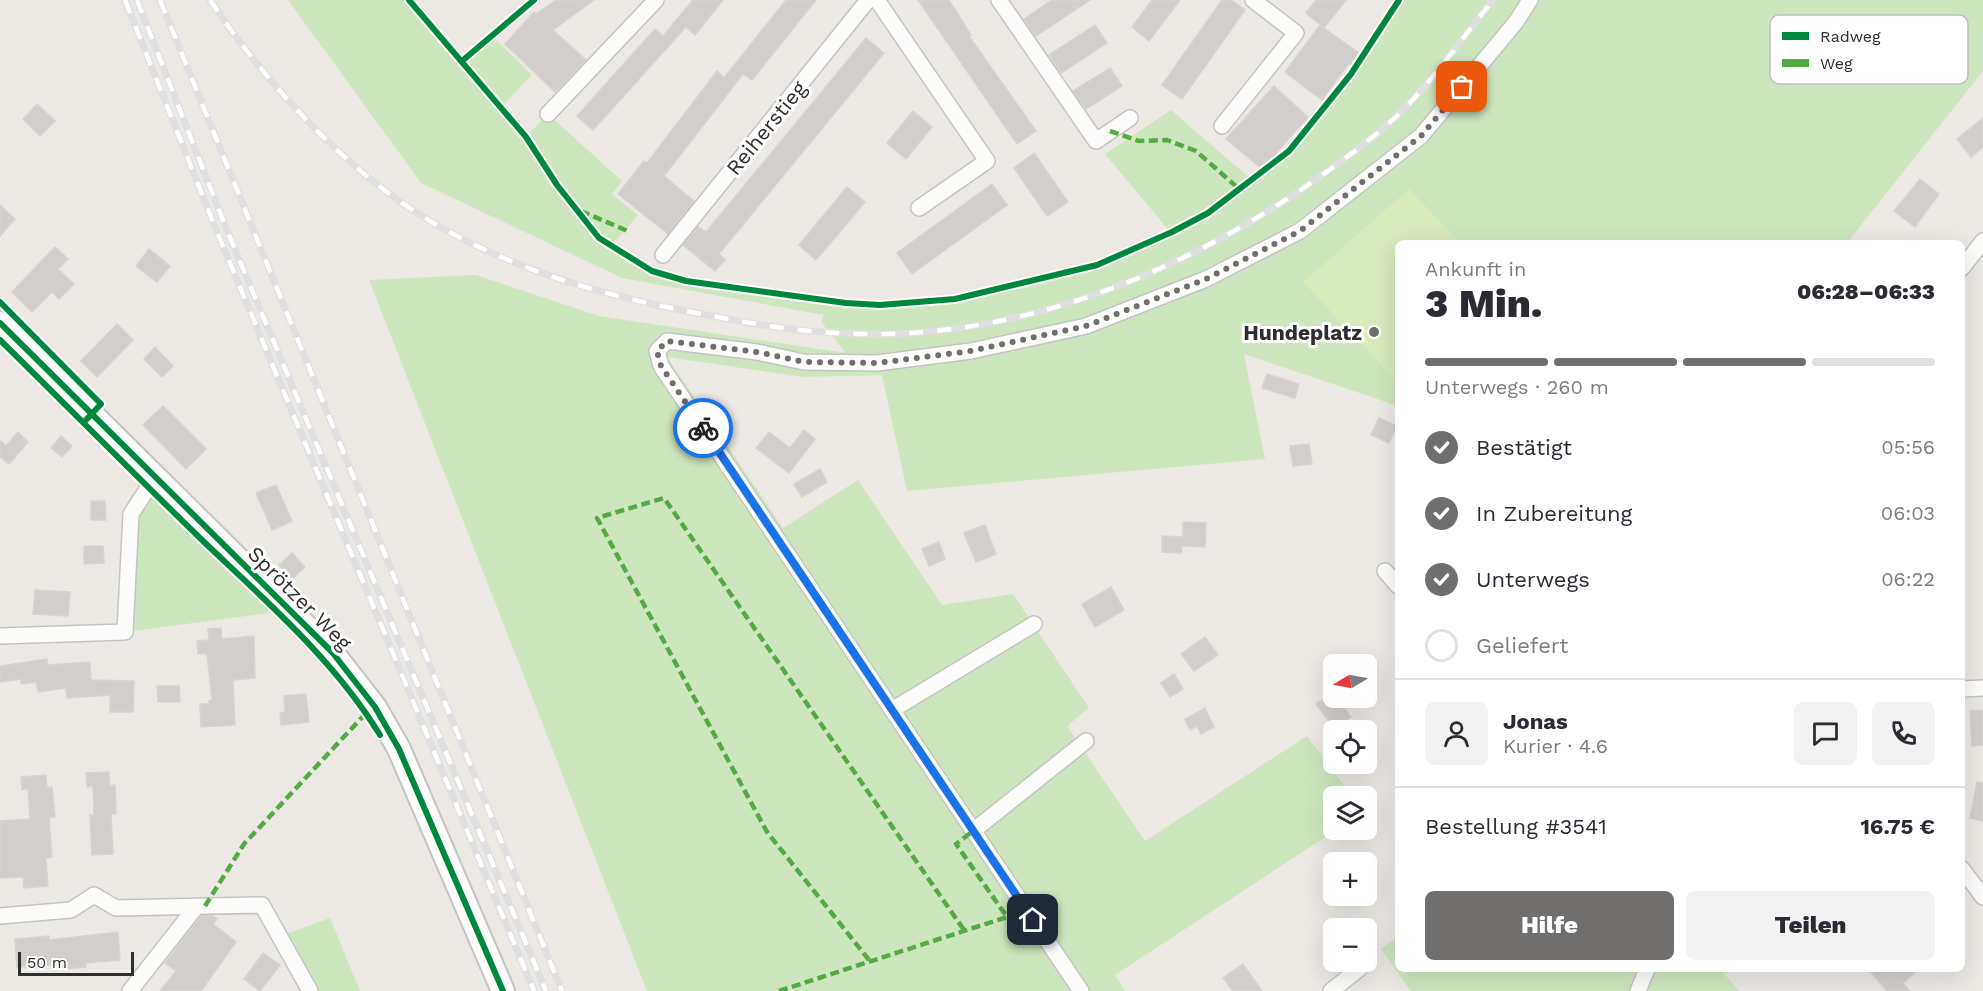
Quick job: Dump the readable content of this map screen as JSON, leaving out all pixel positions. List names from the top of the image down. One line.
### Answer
{"streets":{"street":["Reiherstieg","Sprötzer Weg"]},"places":["Hundeplatz"],"legend":["Radweg","Weg"],"scale_bar":"50 m","north":"left","page":{"heading":["3 Min.","Ankunft in","06:28–06:33"],"panel":["Jonas","Kurier · 4.6","Bestellung #3541","16.75 €"],"bar":"Unterwegs · 260 m","list":[["Bestätigt","05:56"],["In Zubereitung","06:03"],["Unterwegs","06:22"],"Geliefert"],"map_buttons":["+","−"],"buttons":["Hilfe","Teilen"],"scale":"50 m"}}
